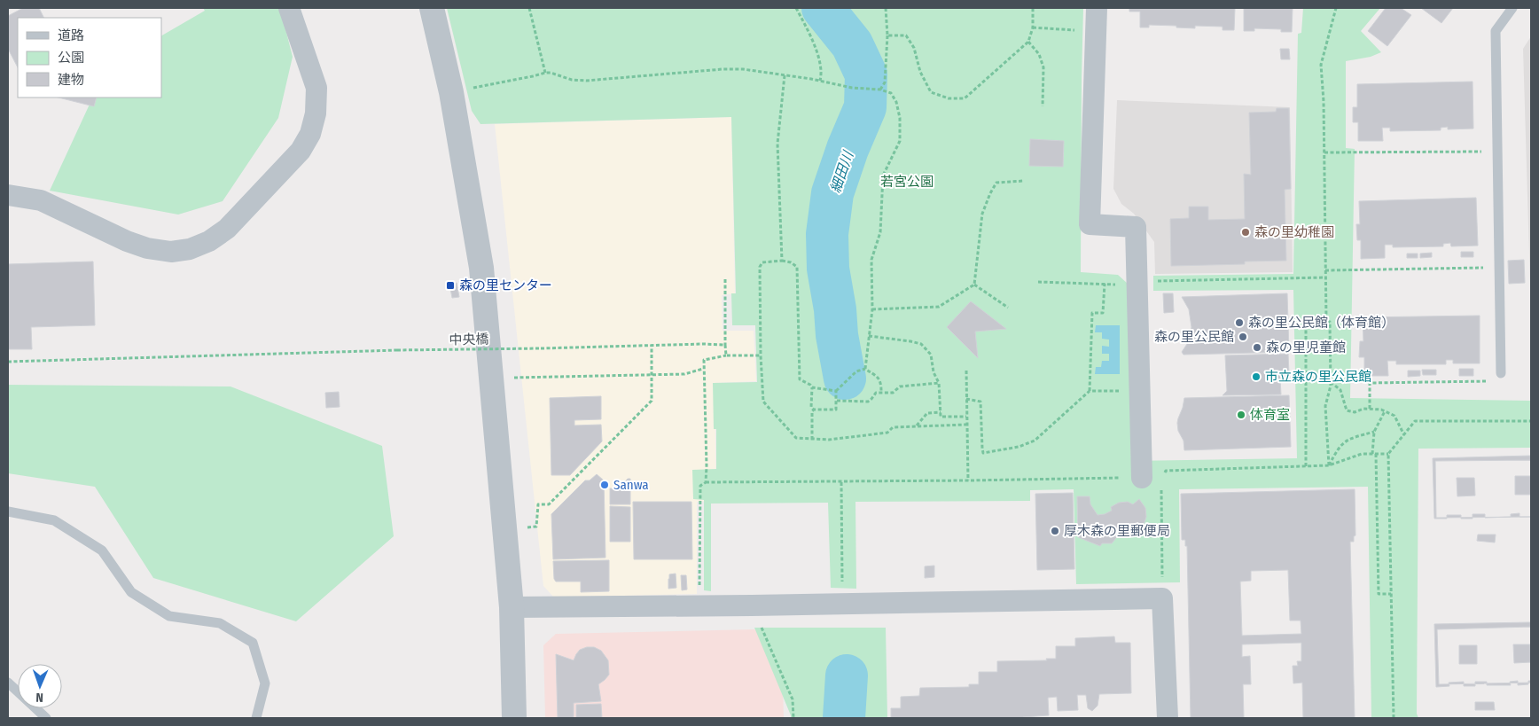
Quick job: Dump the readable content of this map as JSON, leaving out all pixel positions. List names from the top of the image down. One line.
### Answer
{"streets":{"path":["中央橋"]},"water":["細田川"],"parks":["若宮公園"],"places":{"other":["森の里幼稚園","森の里公民館（体育館）","森の里公民館","森の里児童館","市立森の里公民館","体育室","Sanwa","厚木森の里郵便局"],"transit":["森の里センター"]},"legend":["道路","公園","建物"],"north":"bottom"}
